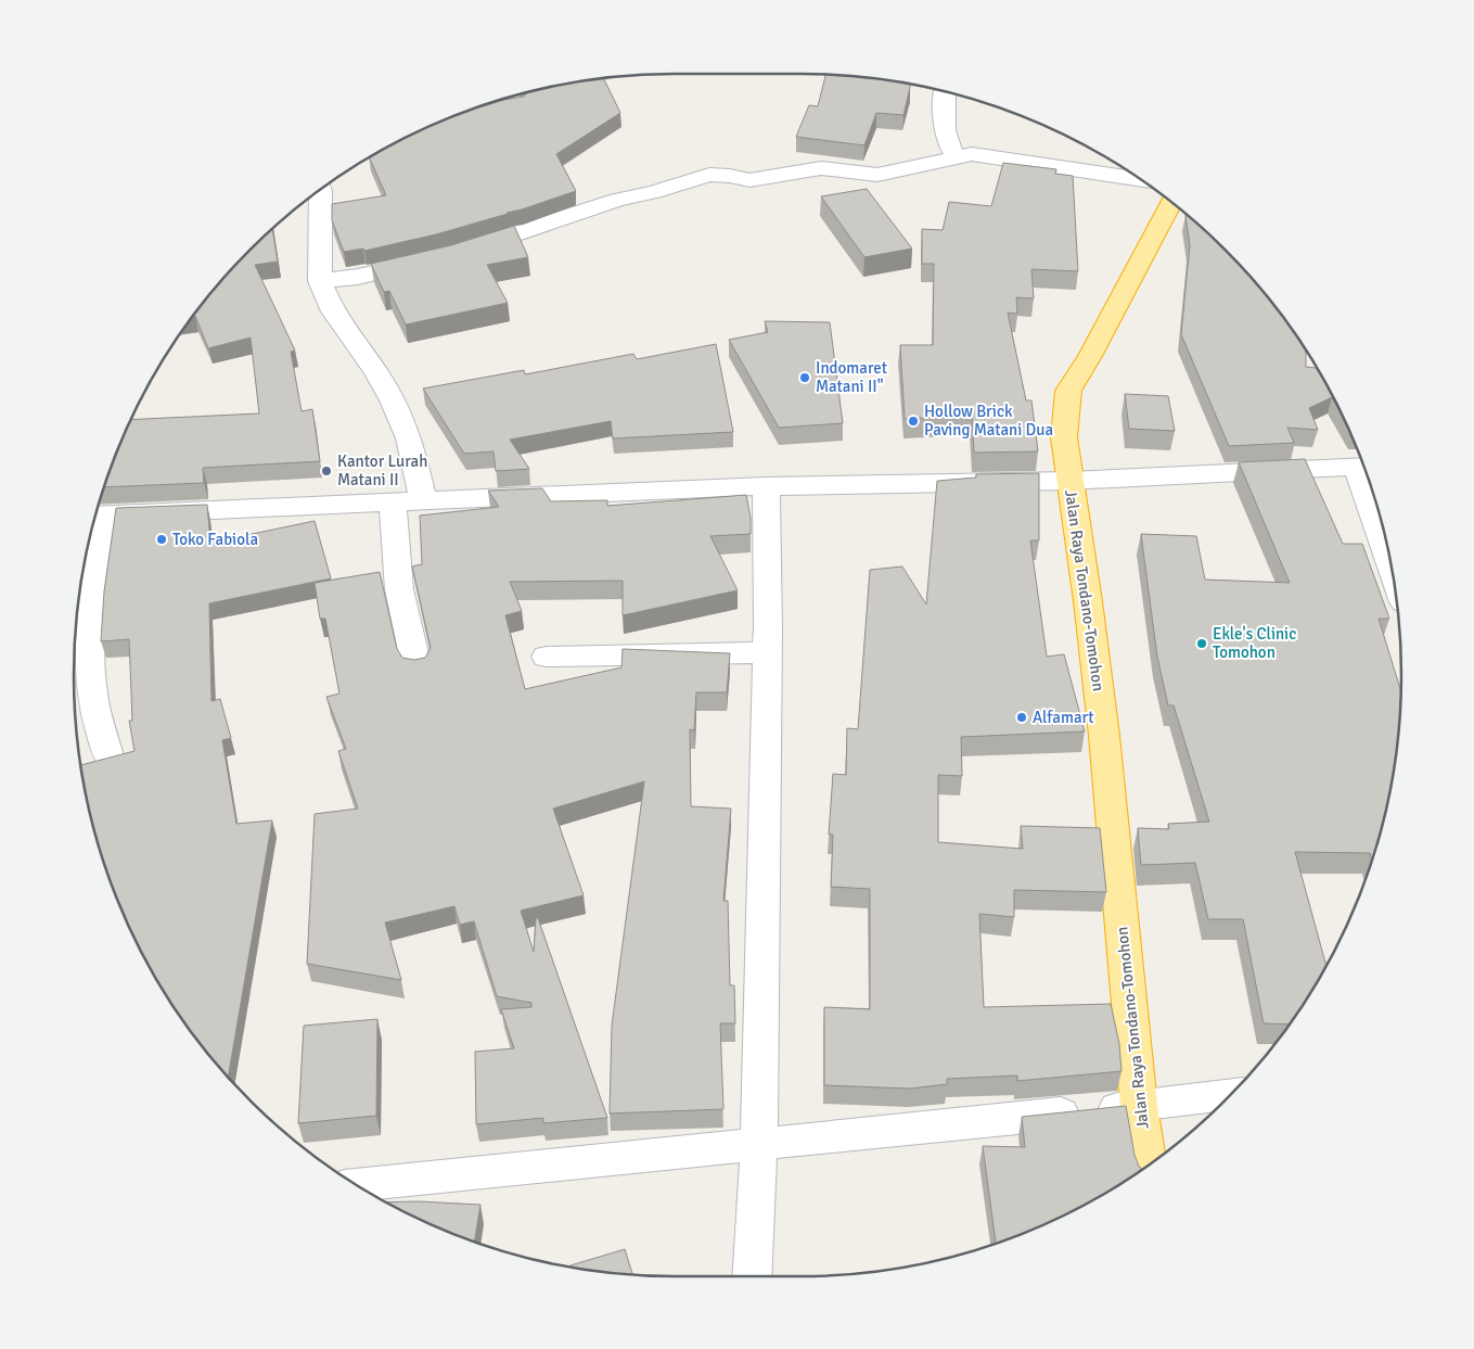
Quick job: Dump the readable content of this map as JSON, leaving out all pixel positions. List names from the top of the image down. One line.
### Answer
{"streets":{"highway":["Jalan Raya Tondano-Tomohon"]},"places":["Indomaret Matani II\"","Hollow Brick Paving Matani Dua","Kantor Lurah Matani II","Toko Fabiola","Ekle's Clinic Tomohon","Alfamart"]}
